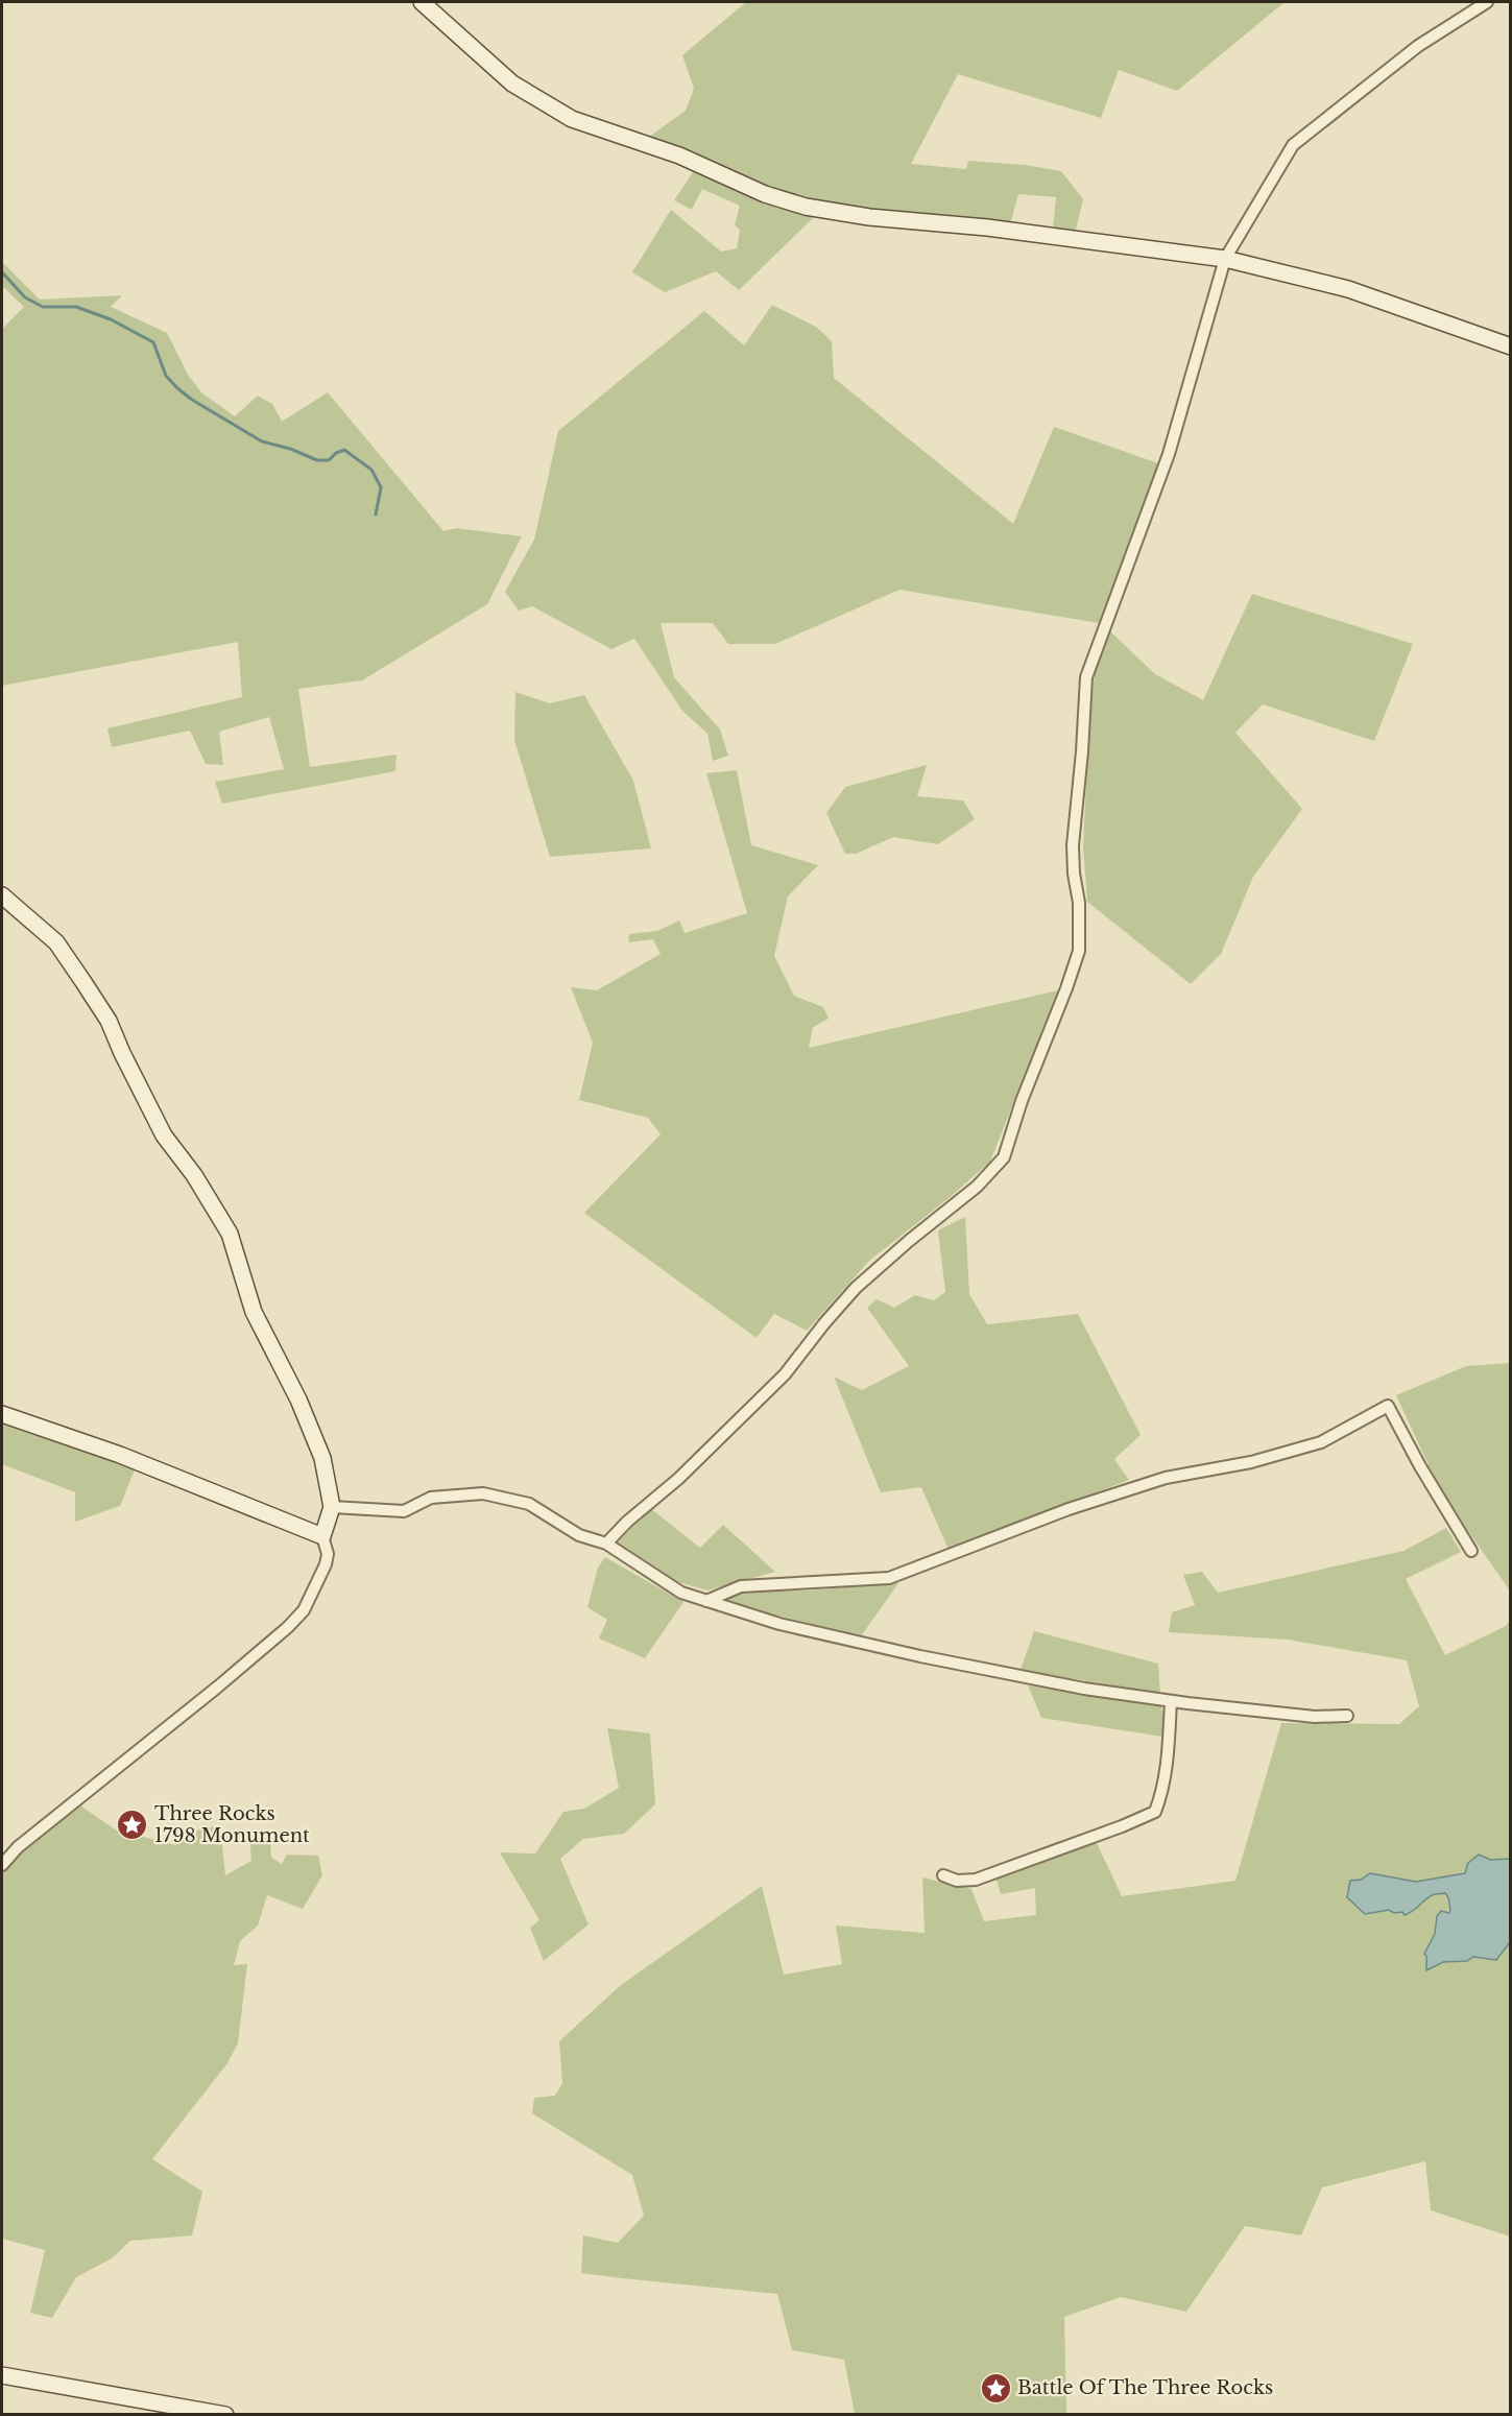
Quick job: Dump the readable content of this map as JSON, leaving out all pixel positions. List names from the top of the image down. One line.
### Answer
{"places":{"place":["Three Rocks 1798 Monument","Battle Of The Three Rocks"]}}
